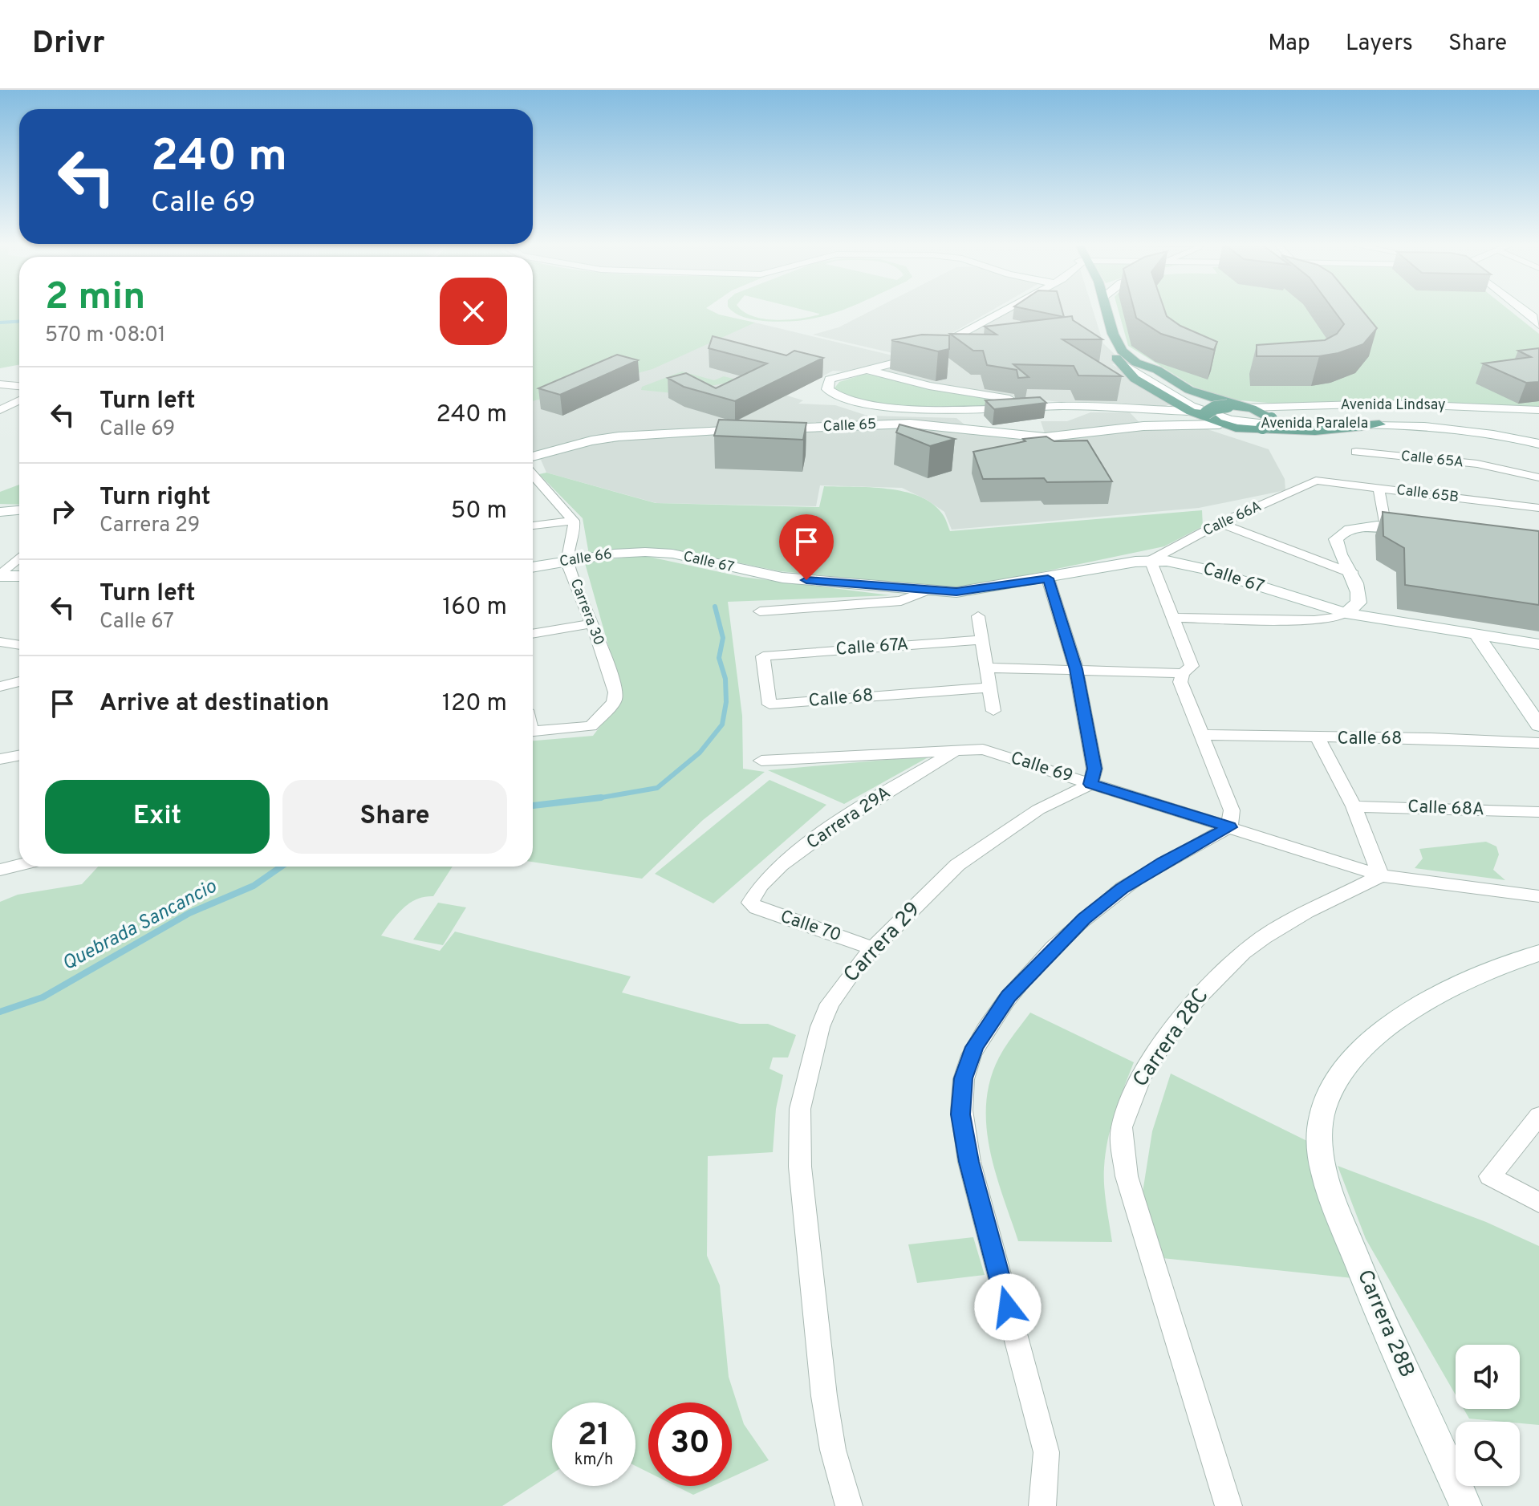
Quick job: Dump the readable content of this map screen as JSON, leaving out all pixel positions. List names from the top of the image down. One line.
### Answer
{"streets":{"main road":["Avenida Paralela"],"street":["Avenida Lindsay","Calle 65","Calle 65A","Calle 65B","Calle 66A","Calle 66","Calle 67","Carrera 30","Calle 67A","Calle 68","Calle 69","Calle 68A","Carrera 29A","Calle 70","Carrera 29","Carrera 28C","Carrera 28B"]},"crossings":[["Calle 65B","Calle 66A"],["Calle 66A","Calle 67"],["Calle 66","Calle 67"],["Calle 66","Carrera 30"],["Calle 67A","Calle 68"],["Calle 69","Carrera 29A"],["Calle 69","Carrera 29"],["Calle 69","Carrera 28C"],["Carrera 29A","Calle 70"],["Calle 70","Carrera 29"]],"water":["Quebrada Sancancio"],"page":{"header":"Drivr","nav":["Map","Layers","Share"],"turn":["240 m","Calle 69"],"heading":["2 min","570 m · 08:01"],"list":[{"name":"Turn left","note":"Calle 69","value":"240 m"},{"name":"Turn right","note":"Carrera 29","value":"50 m"},{"name":"Turn left","note":"Calle 67","value":"160 m"},{"name":"Arrive at destination","value":"120 m"}],"buttons":["Exit","Share"],"speed":"21 km/h","limit":"30"}}
